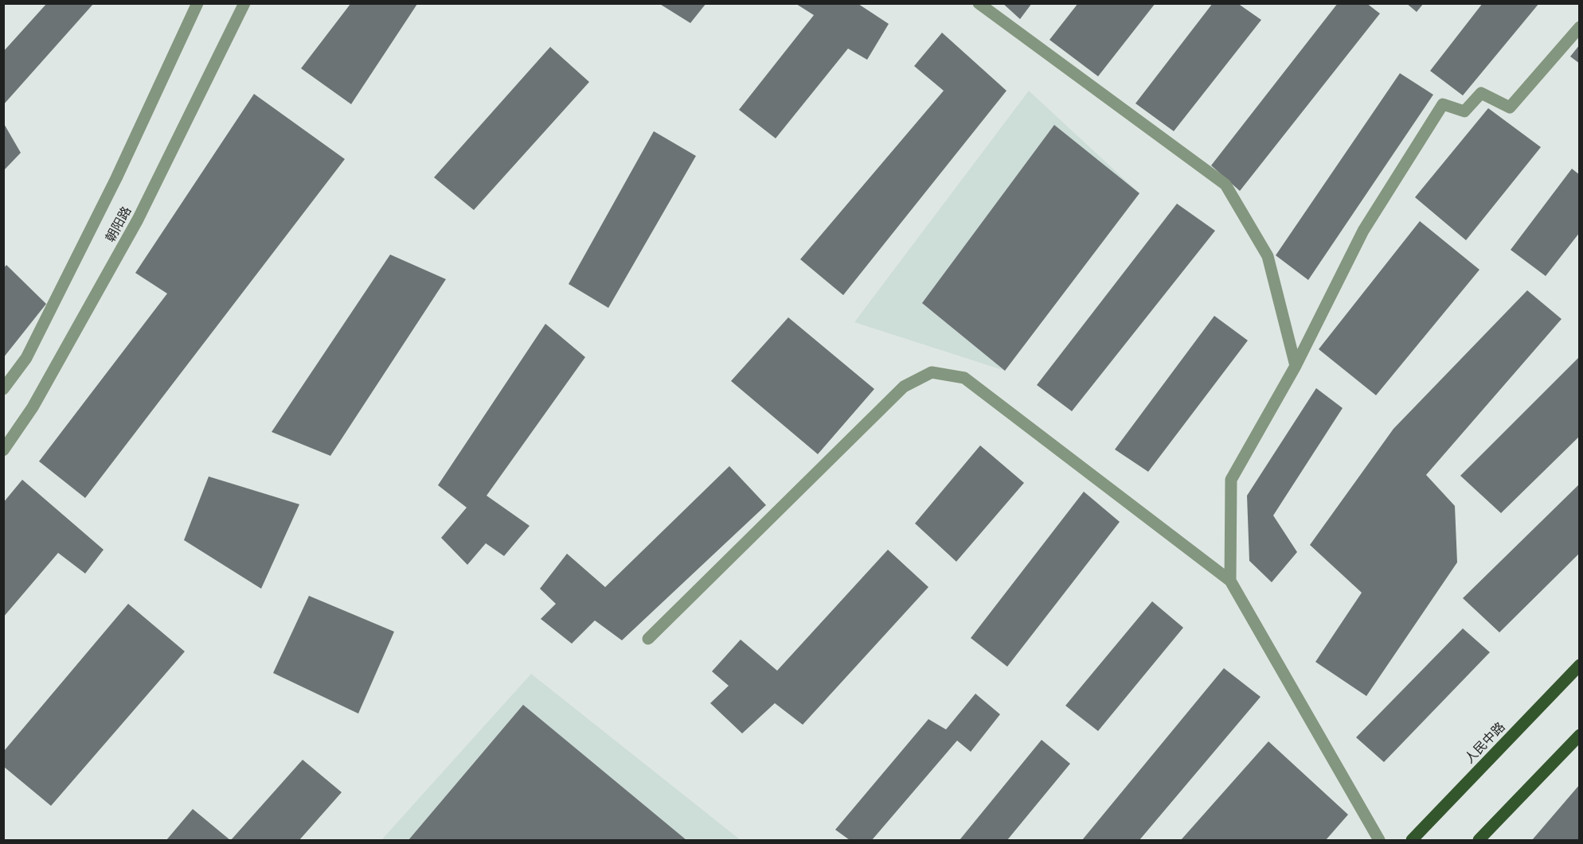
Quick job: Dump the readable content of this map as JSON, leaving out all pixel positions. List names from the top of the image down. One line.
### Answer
{"streets":{"main road":["人民中路"],"street":["朝阳路"]}}
